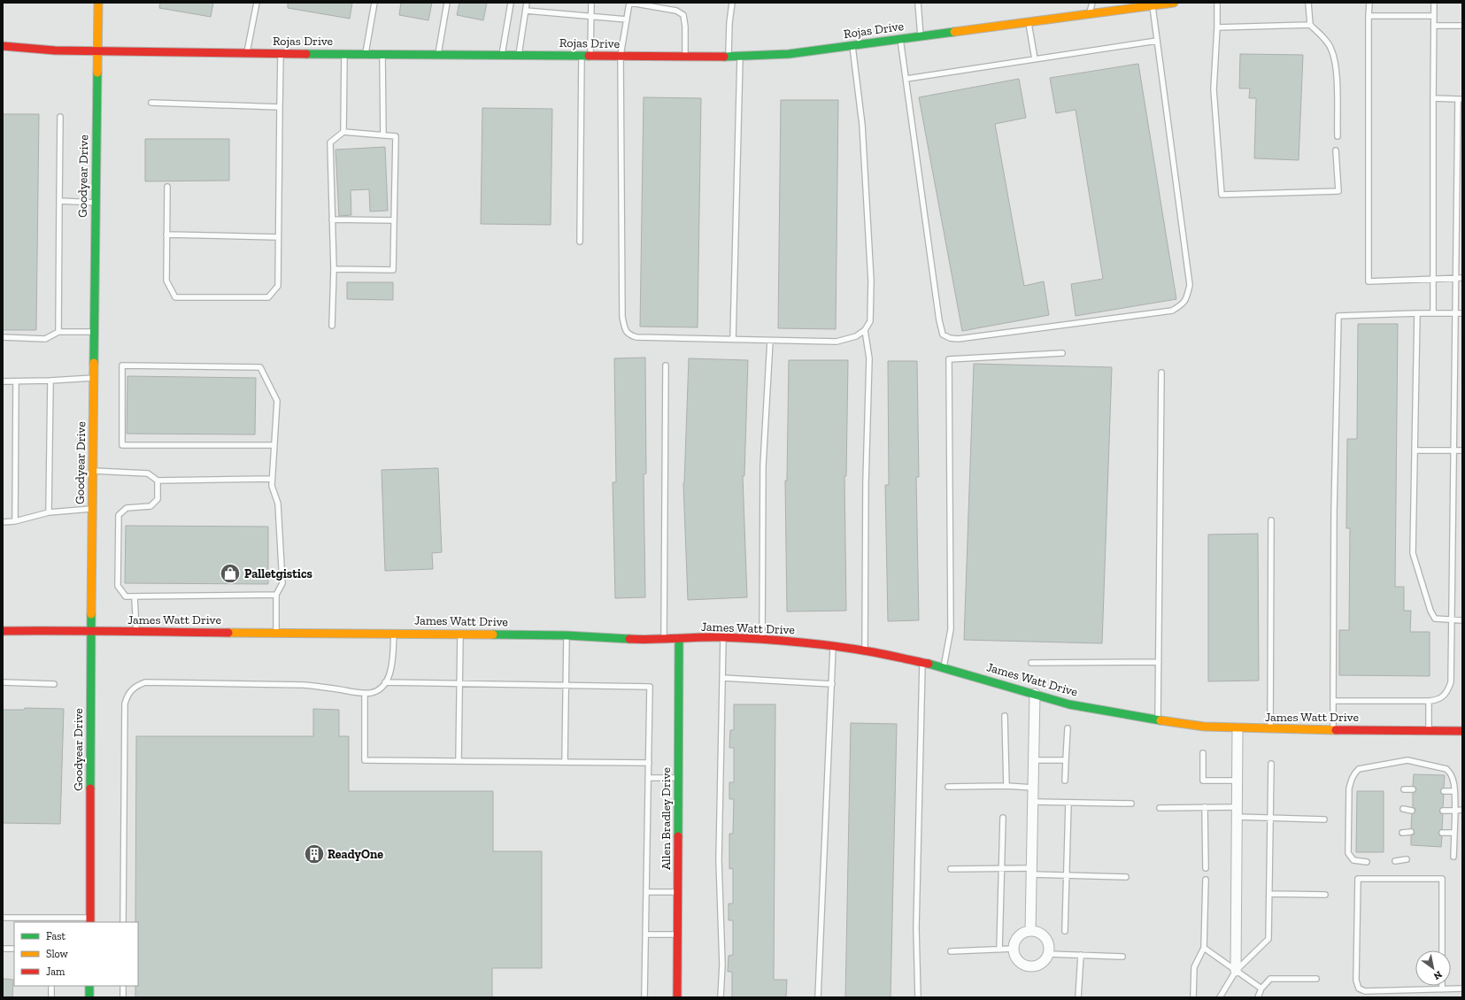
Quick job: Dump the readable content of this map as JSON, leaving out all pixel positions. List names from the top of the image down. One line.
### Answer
{"streets":{"street":["Rojas Drive","Goodyear Drive","James Watt Drive","Allen Bradley Drive"]},"crossings":[["Rojas Drive","Goodyear Drive"],["Goodyear Drive","James Watt Drive"],["James Watt Drive","Allen Bradley Drive"]],"places":{"shop":["Palletgistics"],"building":["ReadyOne"]},"legend":["Fast","Slow","Jam"],"north":"bottom right"}
